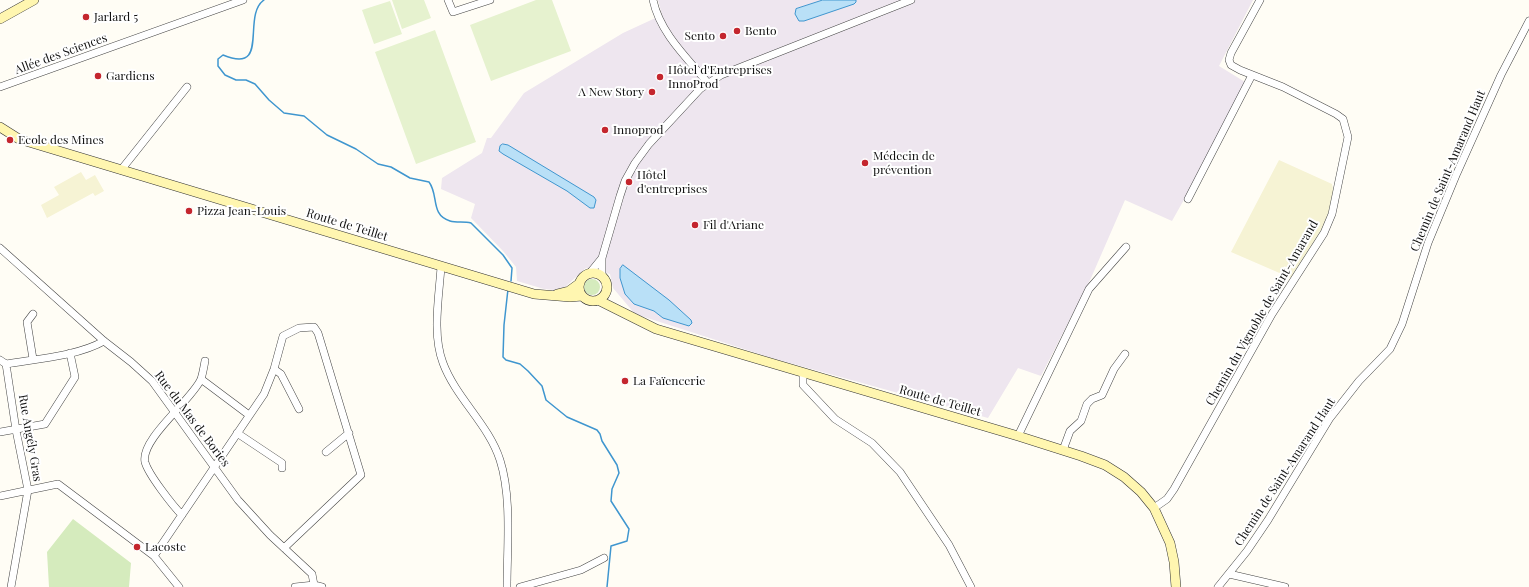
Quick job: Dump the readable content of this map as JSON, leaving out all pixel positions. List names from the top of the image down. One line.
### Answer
{"streets":{"main road":["Route de Teillet"],"street":["Allée des Sciences","Chemin de Saint-Amarand Haut","Chemin du Vignoble de Saint-Amarand","Rue du Mas de Bories","Rue Angély Gras"]},"crossings":[["Route de Teillet","Chemin du Vignoble de Saint-Amarand"]],"places":["Jarlard 5","Bento","Sento","Gardiens","Hôtel d'Entreprises InnoProd","A New Story","Innoprod","Ecole des Mines","Médecin de prévention","Hôtel d'entreprises","Pizza Jean-Louis","Fil d'Ariane","La Faïencerie","Lacoste"]}
